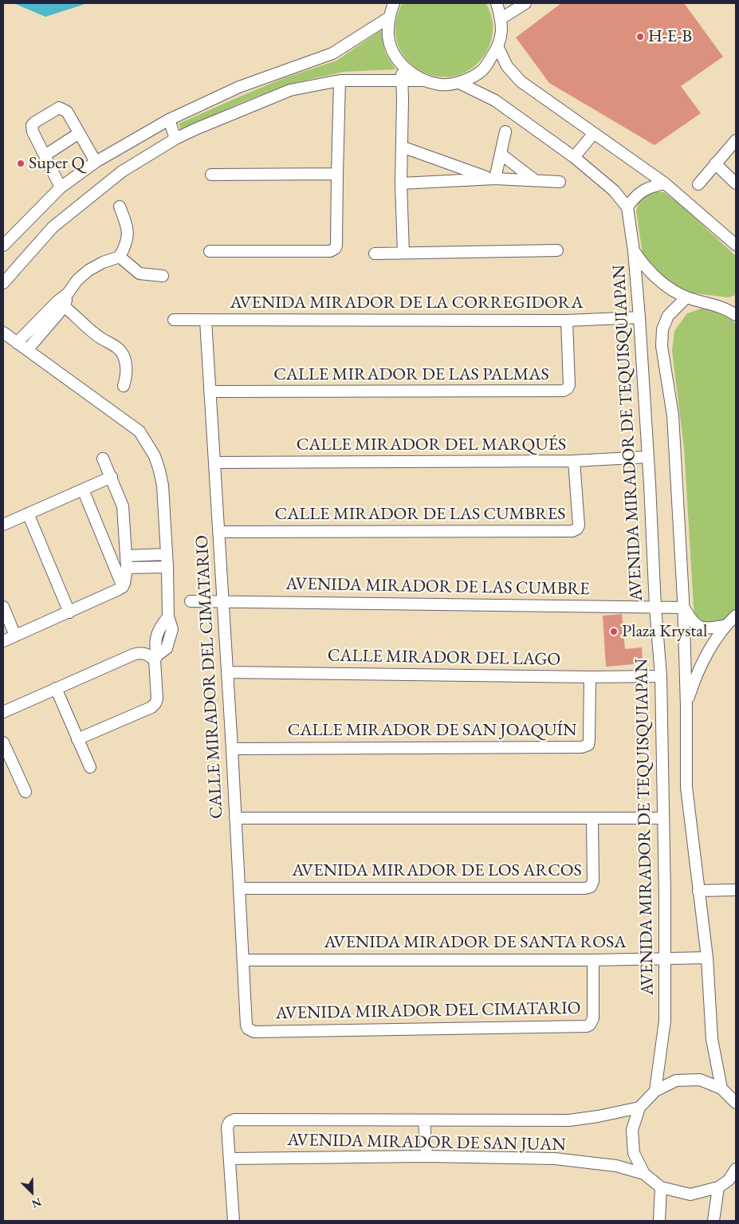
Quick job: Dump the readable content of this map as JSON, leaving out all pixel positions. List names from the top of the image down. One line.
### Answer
{"streets":{"street":["AVENIDA MIRADOR DE LA CORREGIDORA","CALLE MIRADOR DE LAS PALMAS","AVENIDA MIRADOR DE TEQUISQUIAPAN","CALLE MIRADOR DEL MARQUÉS","CALLE MIRADOR DE LAS CUMBRES","AVENIDA MIRADOR DE LAS CUMBRE","CALLE MIRADOR DEL LAGO","CALLE MIRADOR DEL CIMATARIO","CALLE MIRADOR DE SAN JOAQUÍN","AVENIDA MIRADOR DE LOS ARCOS","AVENIDA MIRADOR DE SANTA ROSA","AVENIDA MIRADOR DEL CIMATARIO","AVENIDA MIRADOR DE SAN JUAN"]},"crossings":[["AVENIDA MIRADOR DE LA CORREGIDORA","CALLE MIRADOR DE LAS PALMAS"],["AVENIDA MIRADOR DE LA CORREGIDORA","AVENIDA MIRADOR DE TEQUISQUIAPAN"],["AVENIDA MIRADOR DE LA CORREGIDORA","CALLE MIRADOR DEL CIMATARIO"],["CALLE MIRADOR DE LAS PALMAS","CALLE MIRADOR DEL CIMATARIO"],["AVENIDA MIRADOR DE TEQUISQUIAPAN","CALLE MIRADOR DEL MARQUÉS"],["AVENIDA MIRADOR DE TEQUISQUIAPAN","AVENIDA MIRADOR DE LAS CUMBRE"],["AVENIDA MIRADOR DE TEQUISQUIAPAN","CALLE MIRADOR DEL LAGO"],["AVENIDA MIRADOR DE TEQUISQUIAPAN","AVENIDA MIRADOR DE SANTA ROSA"],["CALLE MIRADOR DEL MARQUÉS","CALLE MIRADOR DE LAS CUMBRES"],["CALLE MIRADOR DEL MARQUÉS","CALLE MIRADOR DEL CIMATARIO"],["CALLE MIRADOR DE LAS CUMBRES","CALLE MIRADOR DEL CIMATARIO"],["AVENIDA MIRADOR DE LAS CUMBRE","CALLE MIRADOR DEL CIMATARIO"],["CALLE MIRADOR DEL LAGO","CALLE MIRADOR DEL CIMATARIO"],["CALLE MIRADOR DEL LAGO","CALLE MIRADOR DE SAN JOAQUÍN"],["CALLE MIRADOR DEL CIMATARIO","CALLE MIRADOR DE SAN JOAQUÍN"],["CALLE MIRADOR DEL CIMATARIO","AVENIDA MIRADOR DE LOS ARCOS"],["CALLE MIRADOR DEL CIMATARIO","AVENIDA MIRADOR DE SANTA ROSA"],["CALLE MIRADOR DEL CIMATARIO","AVENIDA MIRADOR DEL CIMATARIO"],["AVENIDA MIRADOR DE SANTA ROSA","AVENIDA MIRADOR DEL CIMATARIO"]],"places":["H-E-B","Super Q","Plaza Krystal"],"north":"bottom right"}
